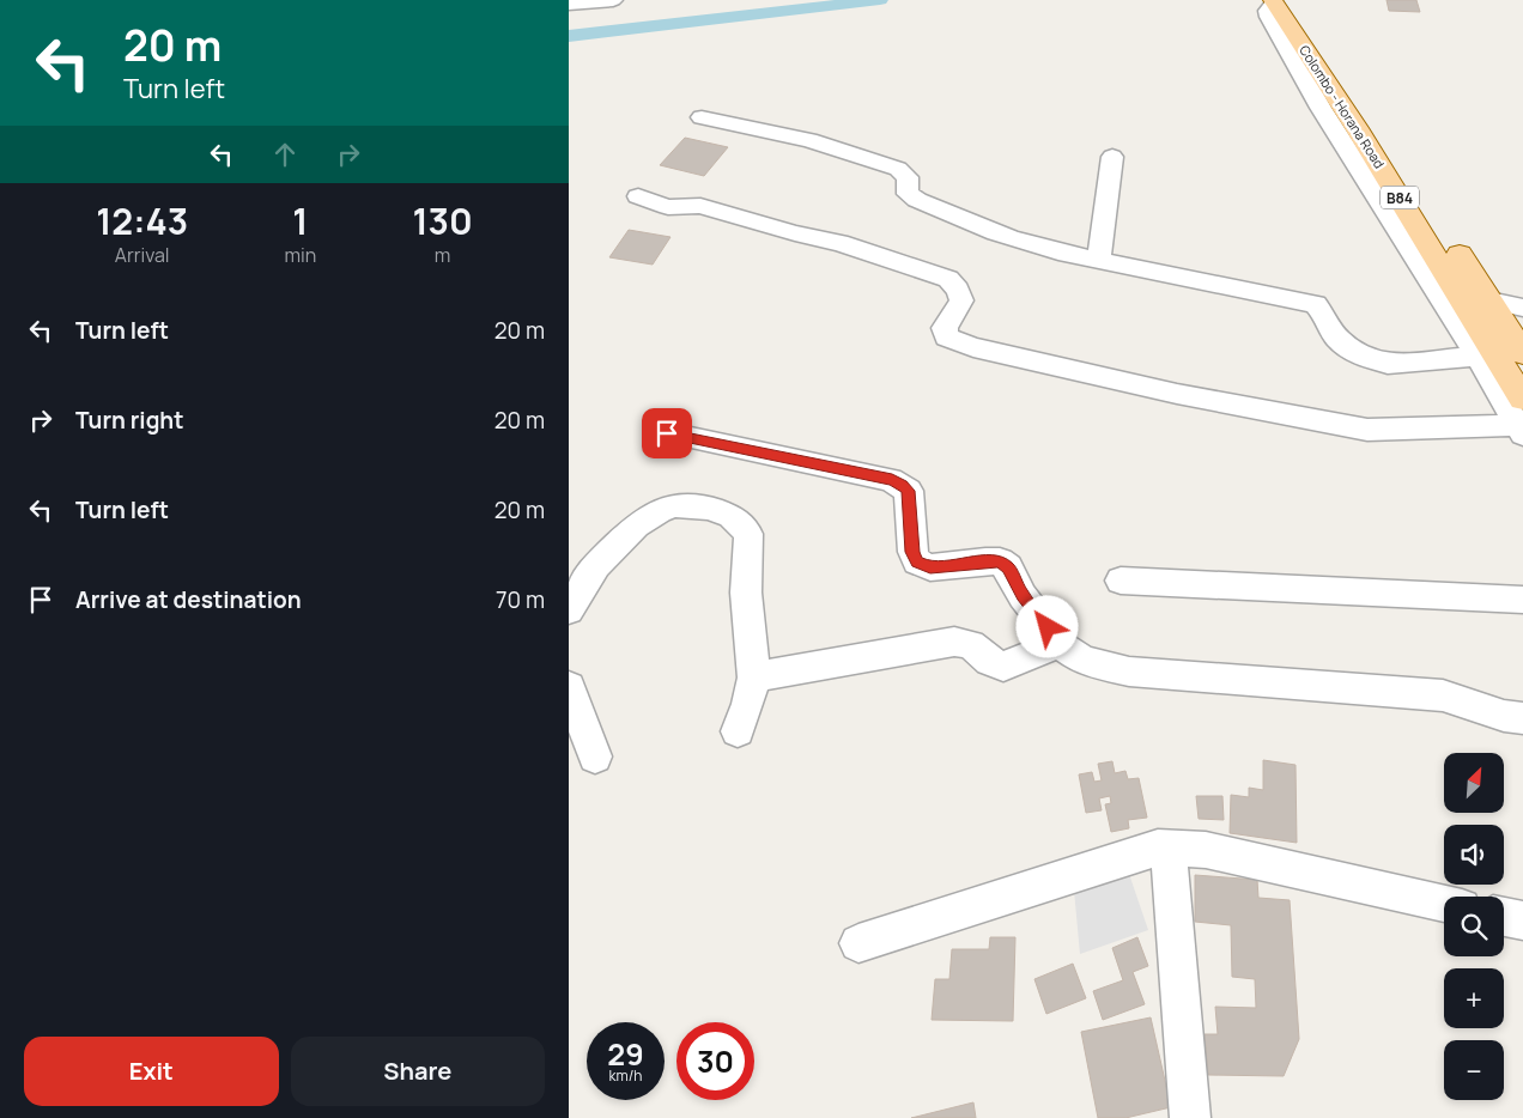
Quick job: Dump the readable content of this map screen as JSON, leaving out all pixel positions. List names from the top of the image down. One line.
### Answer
{"streets":{"main road":["Colombo - Horana Road","B84"]},"north":"top right","page":{"turn":["20 m","Turn left"],"eta":["12:43","Arrival","1","min","130","m"],"list":[{"name":"Turn left","value":"20 m"},{"name":"Turn right","value":"20 m"},{"name":"Turn left","value":"20 m"},{"name":"Arrive at destination","value":"70 m"}],"map_buttons":["+","−"],"speed":"29 km/h","limit":"30","buttons":["Exit","Share"]}}
